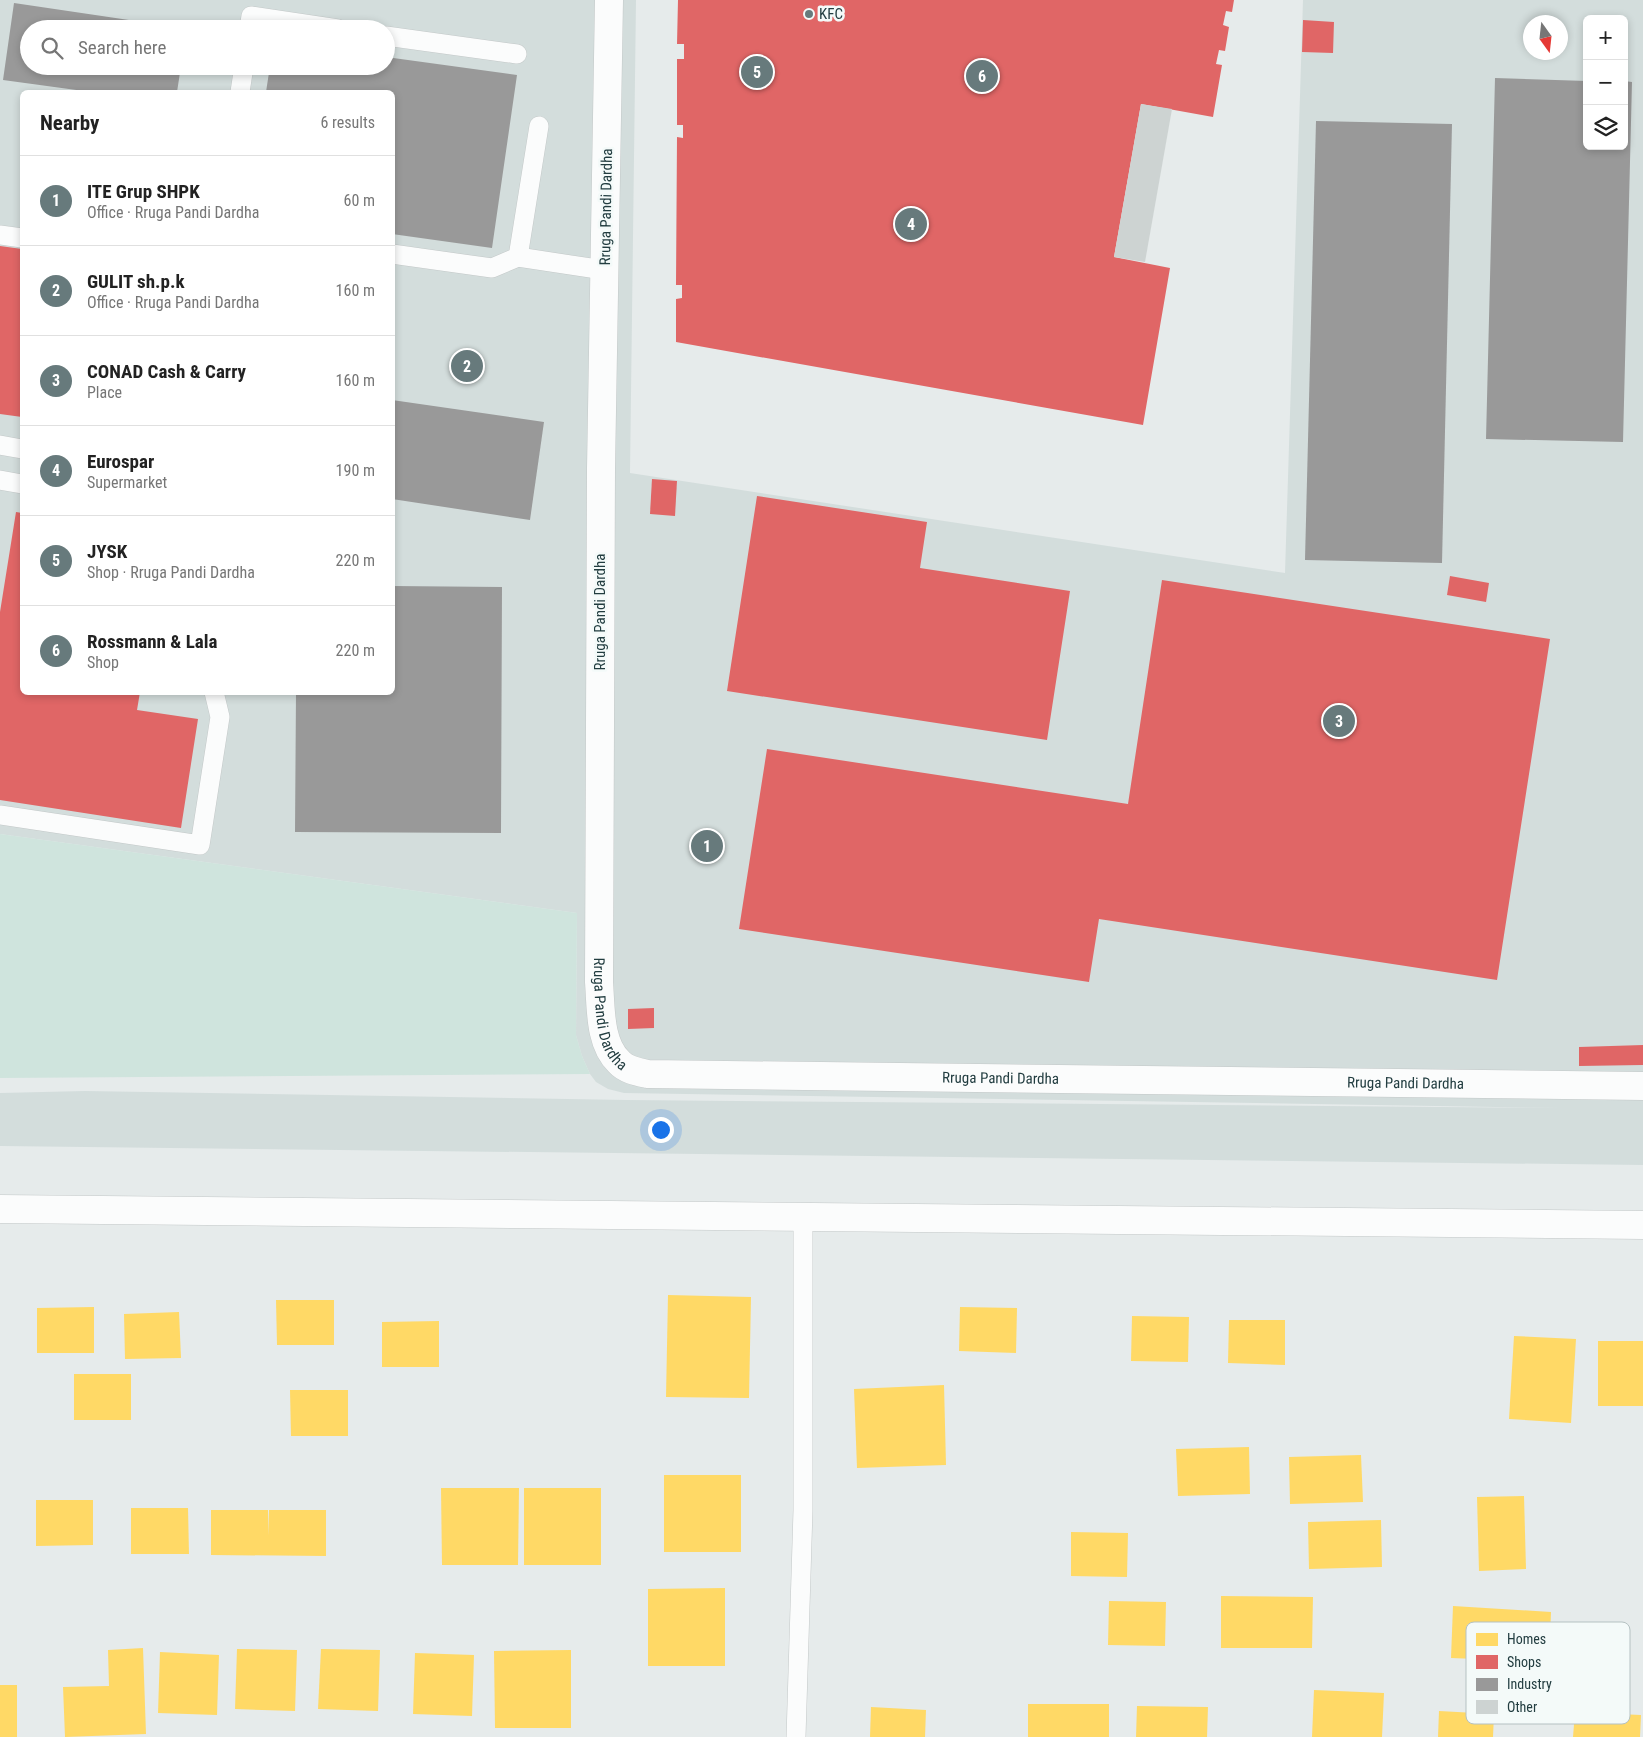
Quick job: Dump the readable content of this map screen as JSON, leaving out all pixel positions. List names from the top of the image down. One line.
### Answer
{"streets":{"street":["Rruga Pandi Dardha"]},"places":["KFC"],"legend":["Homes","Shops","Industry","Other"],"north":"bottom","page":{"map_buttons":["+","−"],"search":"Search here","pins":["5","6","4","2","3","1"],"heading":["Nearby","6 results"],"list":[{"mark":"1","name":"ITE Grup SHPK","note":"Office · Rruga Pandi Dardha","value":"60 m"},{"mark":"2","name":"GULIT sh.p.k","note":"Office · Rruga Pandi Dardha","value":"160 m"},{"mark":"3","name":"CONAD Cash & Carry","note":"Place","value":"160 m"},{"mark":"4","name":"Eurospar","note":"Supermarket","value":"190 m"},{"mark":"5","name":"JYSK","note":"Shop · Rruga Pandi Dardha","value":"220 m"},{"mark":"6","name":"Rossmann & Lala","note":"Shop","value":"220 m"}]}}
